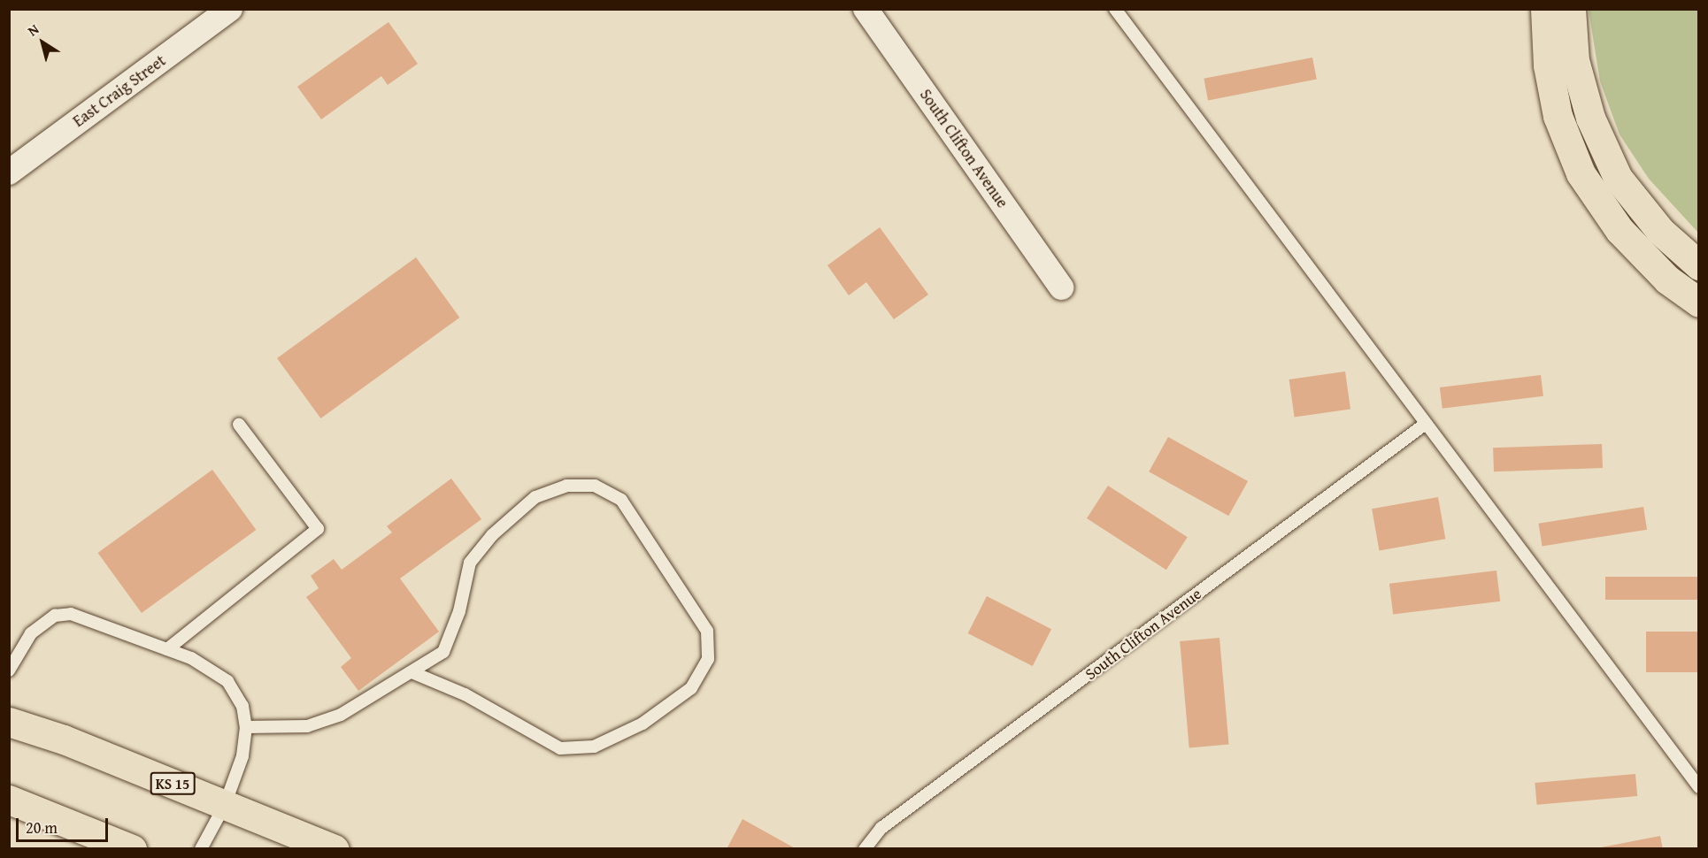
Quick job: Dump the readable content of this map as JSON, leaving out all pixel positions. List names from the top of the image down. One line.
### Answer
{"streets":{"main road":["KS 15"],"street":["East Craig Street","South Clifton Avenue"]},"scale_bar":"20 m","north":"top left"}
